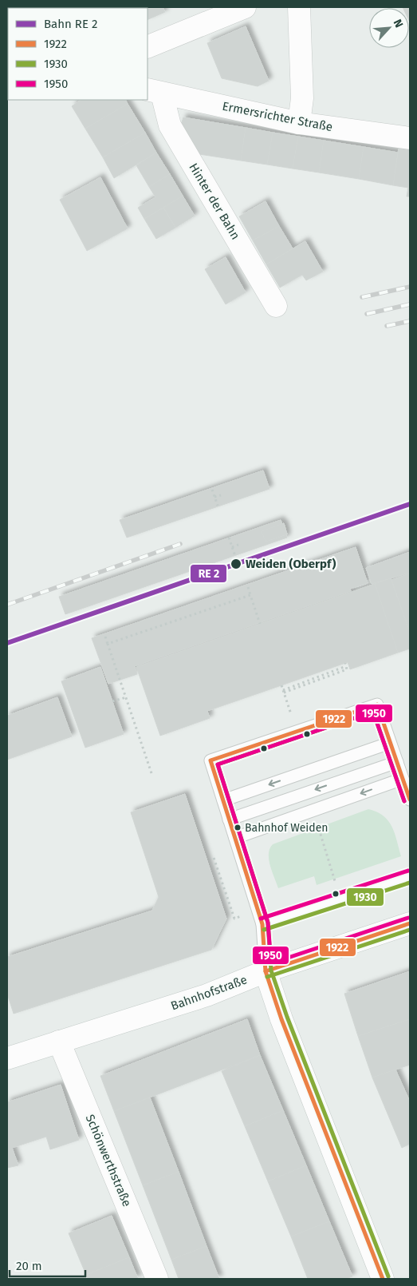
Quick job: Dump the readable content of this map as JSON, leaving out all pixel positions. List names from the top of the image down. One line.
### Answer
{"streets":{"street":["Ermersrichter Straße","Hinter der Bahn","Bahnhofstraße","Schönwerthstraße"]},"crossings":[["Ermersrichter Straße","Hinter der Bahn"],["Bahnhofstraße","Schönwerthstraße"]],"places":["Weiden (Oberpf)","Bahnhof Weiden"],"lines":["transit line 1922","transit line 1930","transit line 1950"],"legend":["Bahn RE 2","1922","1930","1950"],"scale_bar":"20 m","north":"top right"}
